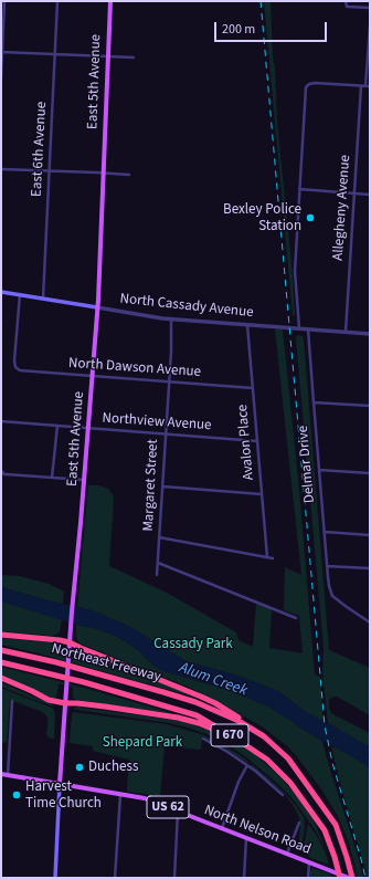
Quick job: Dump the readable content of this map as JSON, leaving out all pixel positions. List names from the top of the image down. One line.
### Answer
{"streets":{"highway":["Northeast Freeway","I 670"],"main road":["East 5th Avenue","North Cassady Avenue","US 62","North Nelson Road"],"street":["East 6th Avenue","Allegheny Avenue","North Dawson Avenue","Northview Avenue","Avalon Place","Delmar Drive","Margaret Street"]},"crossings":[["East 5th Avenue","North Cassady Avenue"],["East 5th Avenue","North Dawson Avenue"],["East 5th Avenue","Northview Avenue"],["East 5th Avenue","Northeast Freeway"],["East 5th Avenue","North Nelson Road"],["East 6th Avenue","North Cassady Avenue"],["Allegheny Avenue","North Cassady Avenue"],["North Cassady Avenue","North Dawson Avenue"],["North Cassady Avenue","Avalon Place"],["North Cassady Avenue","Delmar Drive"],["North Cassady Avenue","Margaret Street"],["North Dawson Avenue","Avalon Place"],["North Dawson Avenue","Margaret Street"],["Northview Avenue","Avalon Place"],["Northview Avenue","Margaret Street"],["Northeast Freeway","North Nelson Road"]],"water":["Alum Creek"],"parks":["Cassady Park","Shepard Park"],"places":["Bexley Police Station","Duchess","Harvest Time Church"],"scale_bar":"200 m"}
